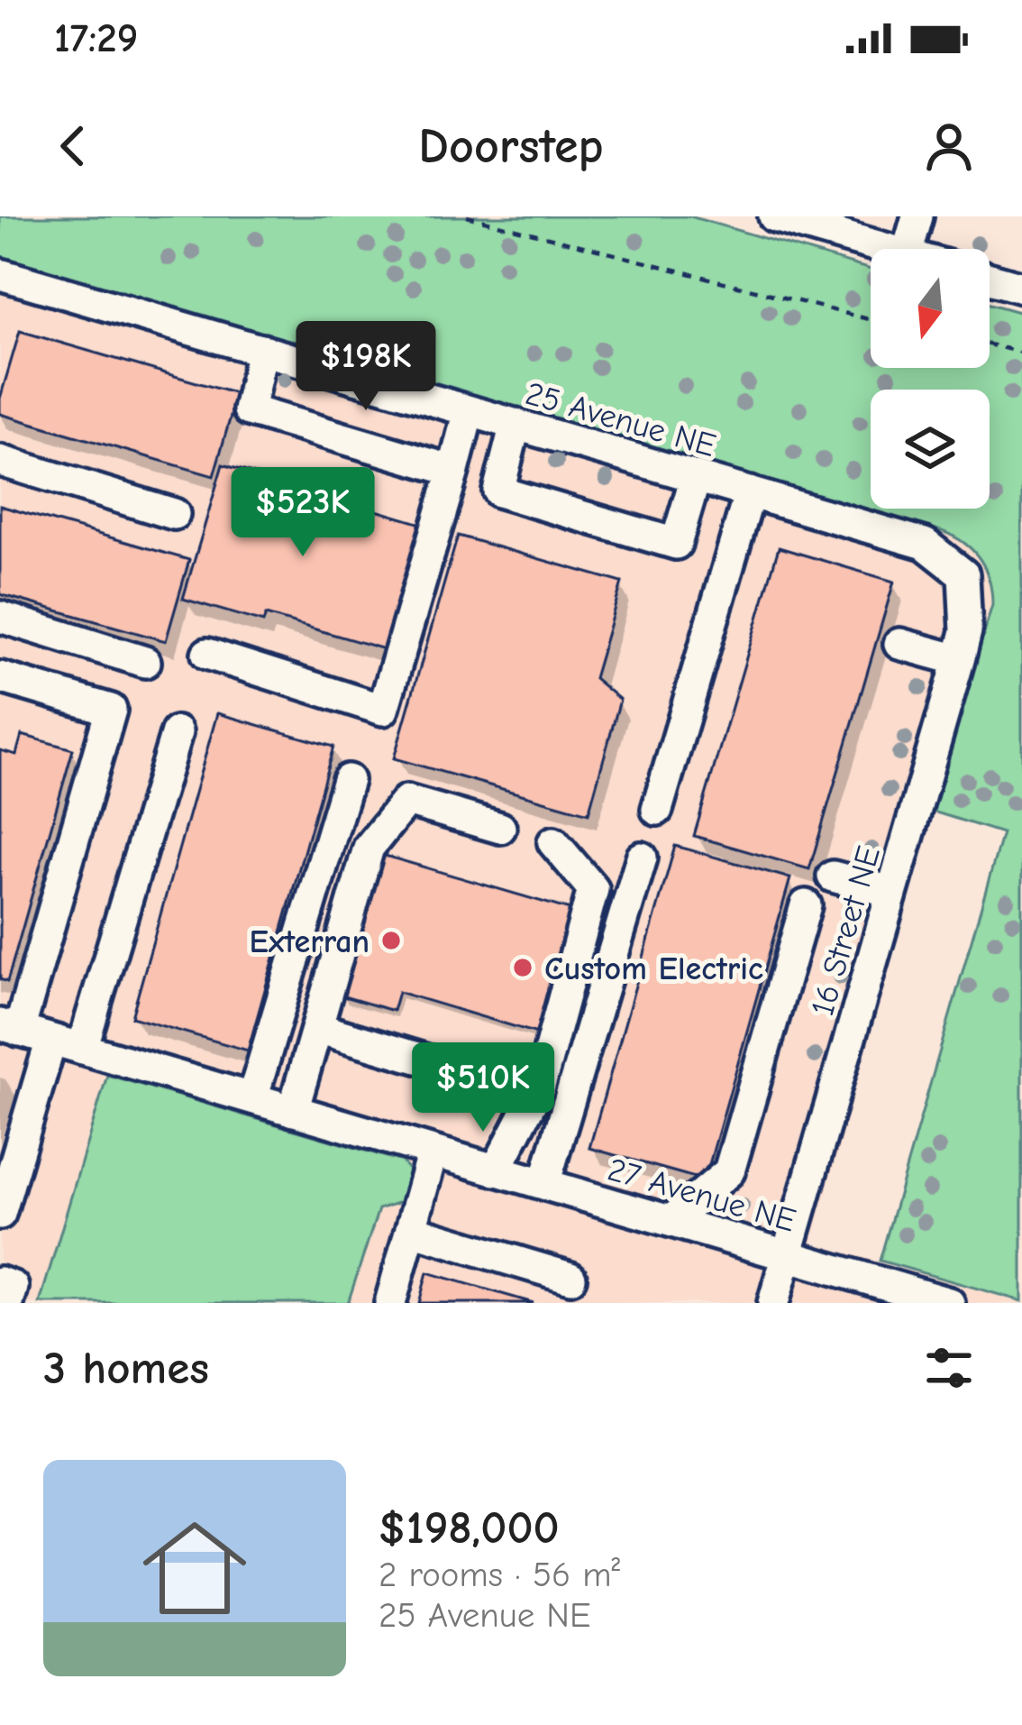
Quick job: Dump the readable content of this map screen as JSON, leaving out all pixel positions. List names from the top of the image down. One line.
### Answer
{"streets":{"street":["25 Avenue NE","16 Street NE","27 Avenue NE"]},"crossings":[["25 Avenue NE","16 Street NE"],["16 Street NE","27 Avenue NE"]],"places":["Exterran","Custom Electric"],"north":"bottom","page":{"status":"17:29","header":"Doorstep","price":["$198K","$523K","$510K"],"heading":"3 homes","list":[{"name":"$198,000","note":"2 rooms · 56 m² · 25 Avenue NE"}]}}
